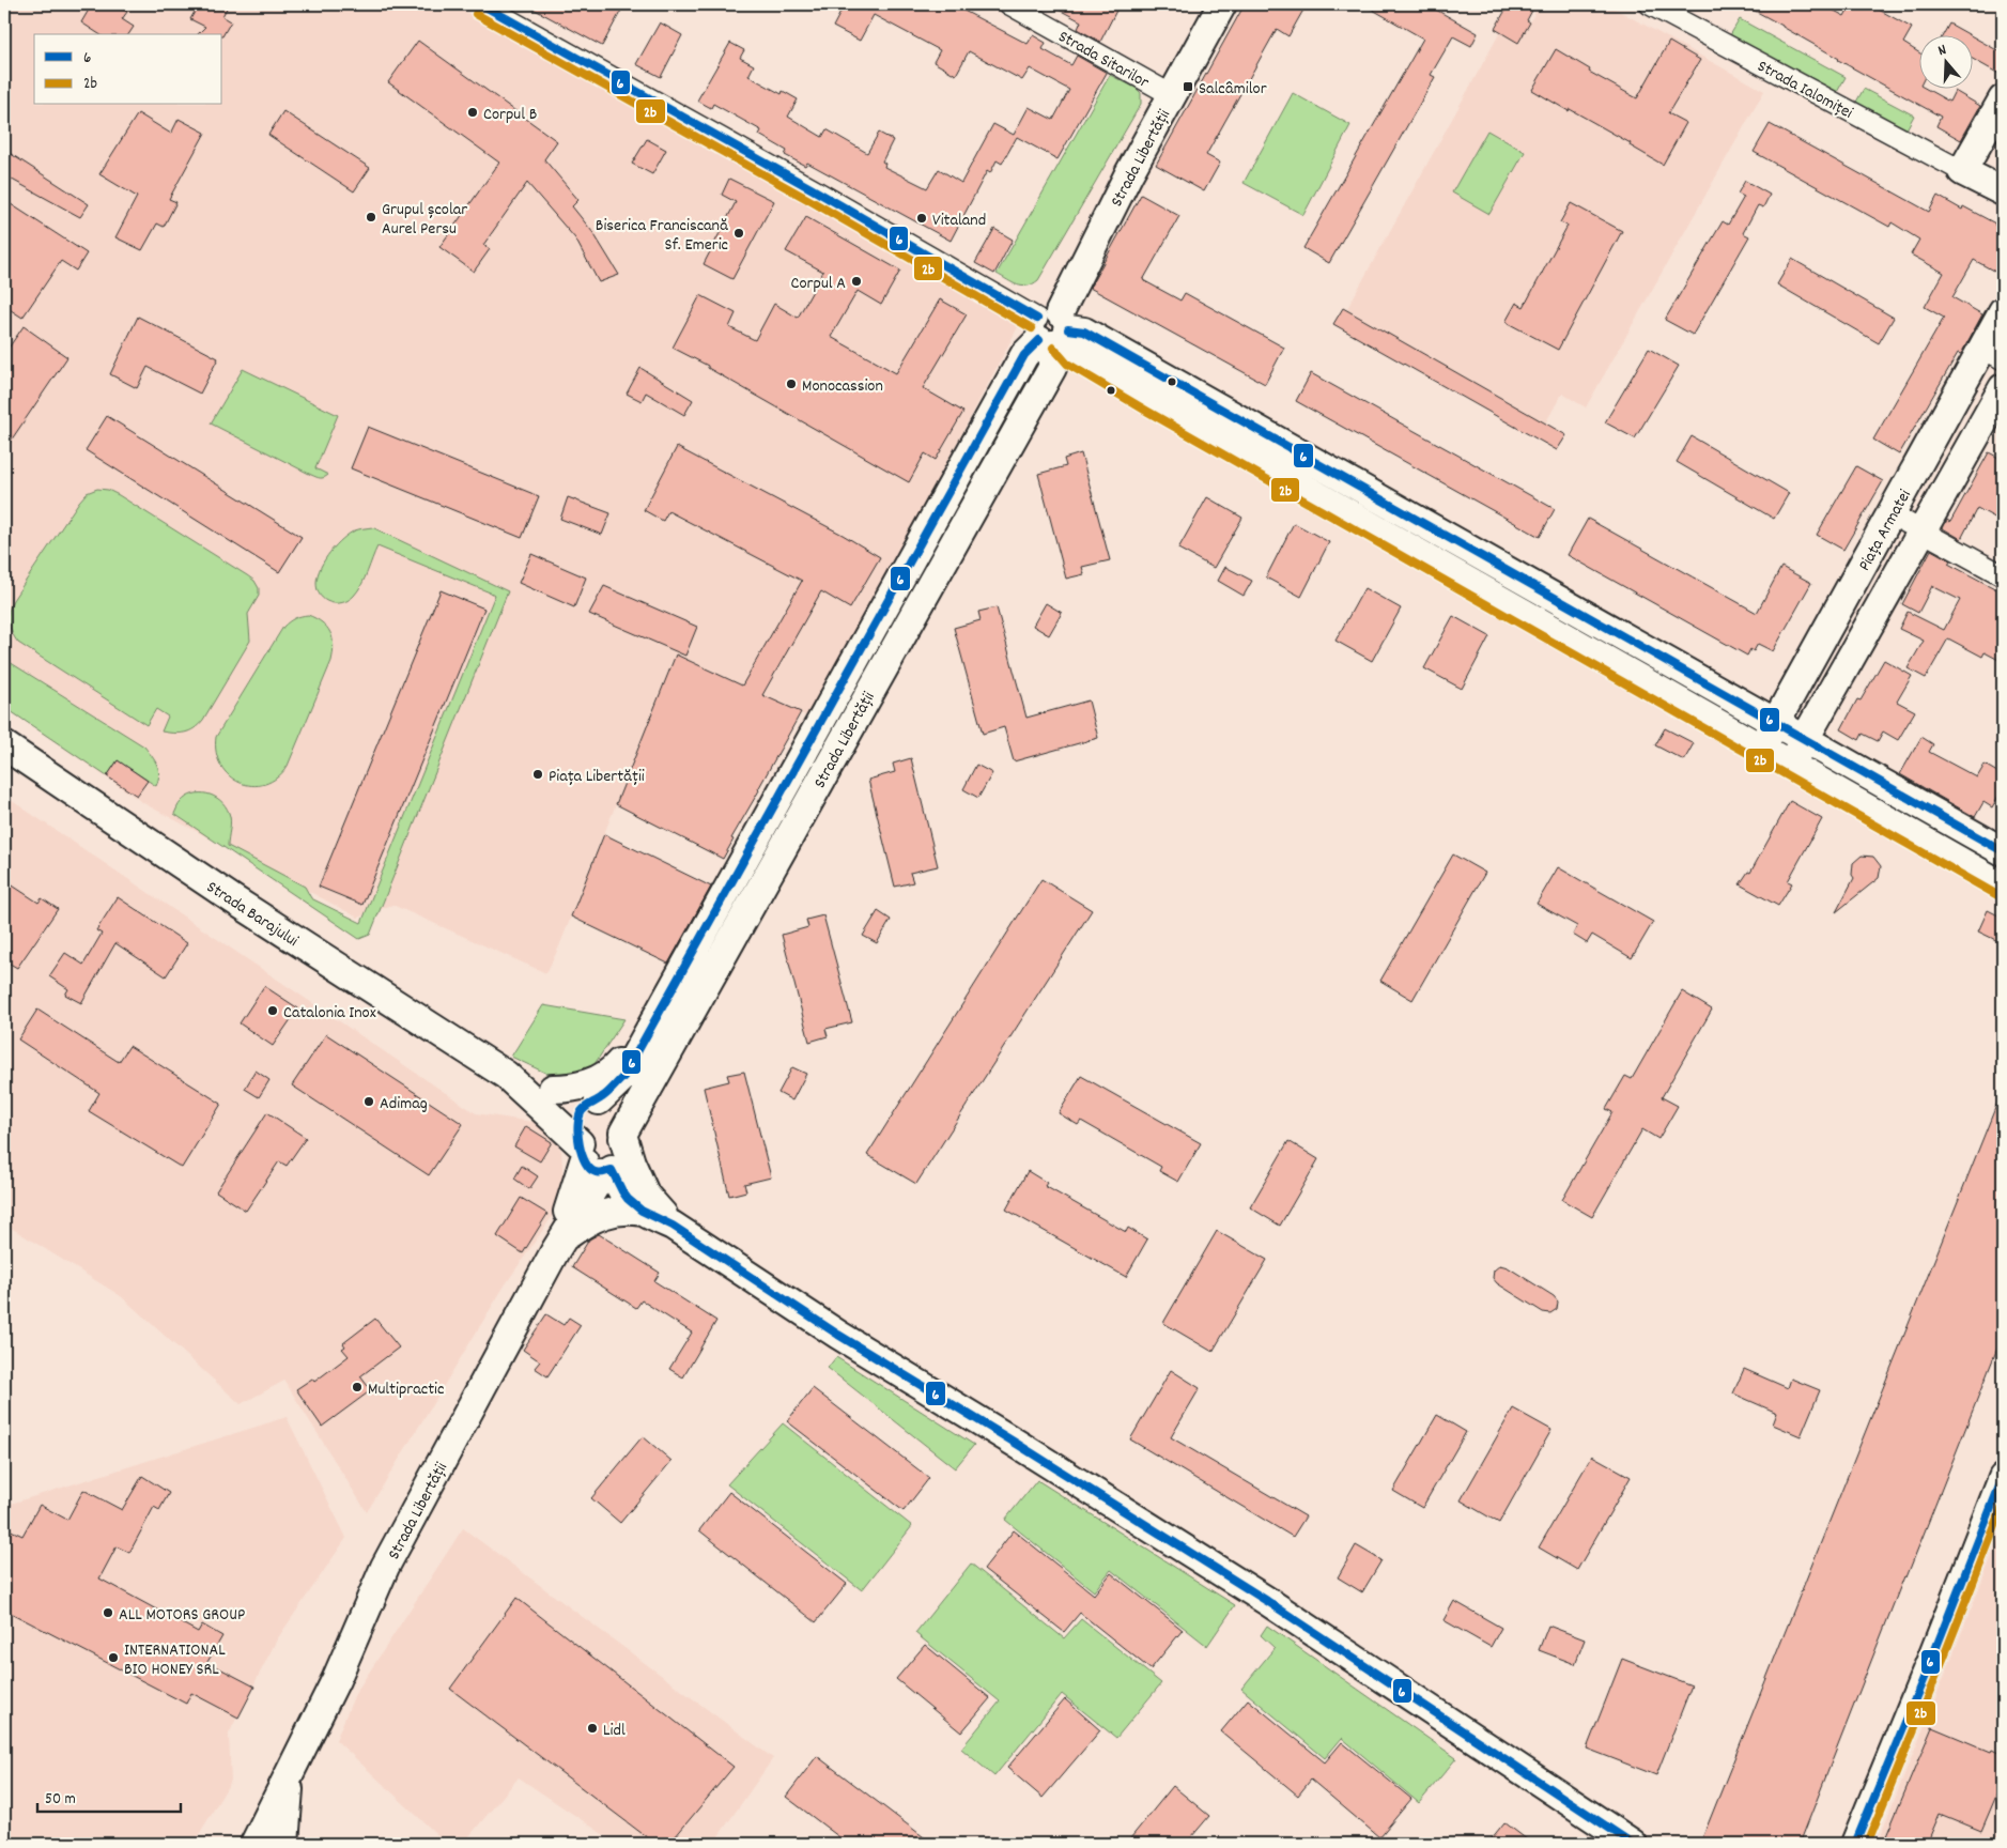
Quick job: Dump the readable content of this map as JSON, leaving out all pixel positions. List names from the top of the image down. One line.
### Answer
{"streets":{"street":["Strada Sitarilor","Strada Ialomiței","Strada Libertății","Piața Armatei","Strada Barajului"]},"crossings":[["Strada Sitarilor","Strada Libertății"],["Strada Libertății","Strada Barajului"]],"places":{"transit":["Salcâmilor"],"other":["Corpul B","Grupul școlar Aurel Persu","Vitaland","Biserica Franciscană Sf. Emeric","Corpul A","Monocassion","Piața Libertății","Catalonia Inox","Adimag","Multipractic","ALL MOTORS GROUP","INTERNATIONAL BIO HONEY SRL","Lidl"]},"lines":["transit line 6","transit line 2b"],"legend":["6","2b"],"scale_bar":"50 m","north":"top"}
